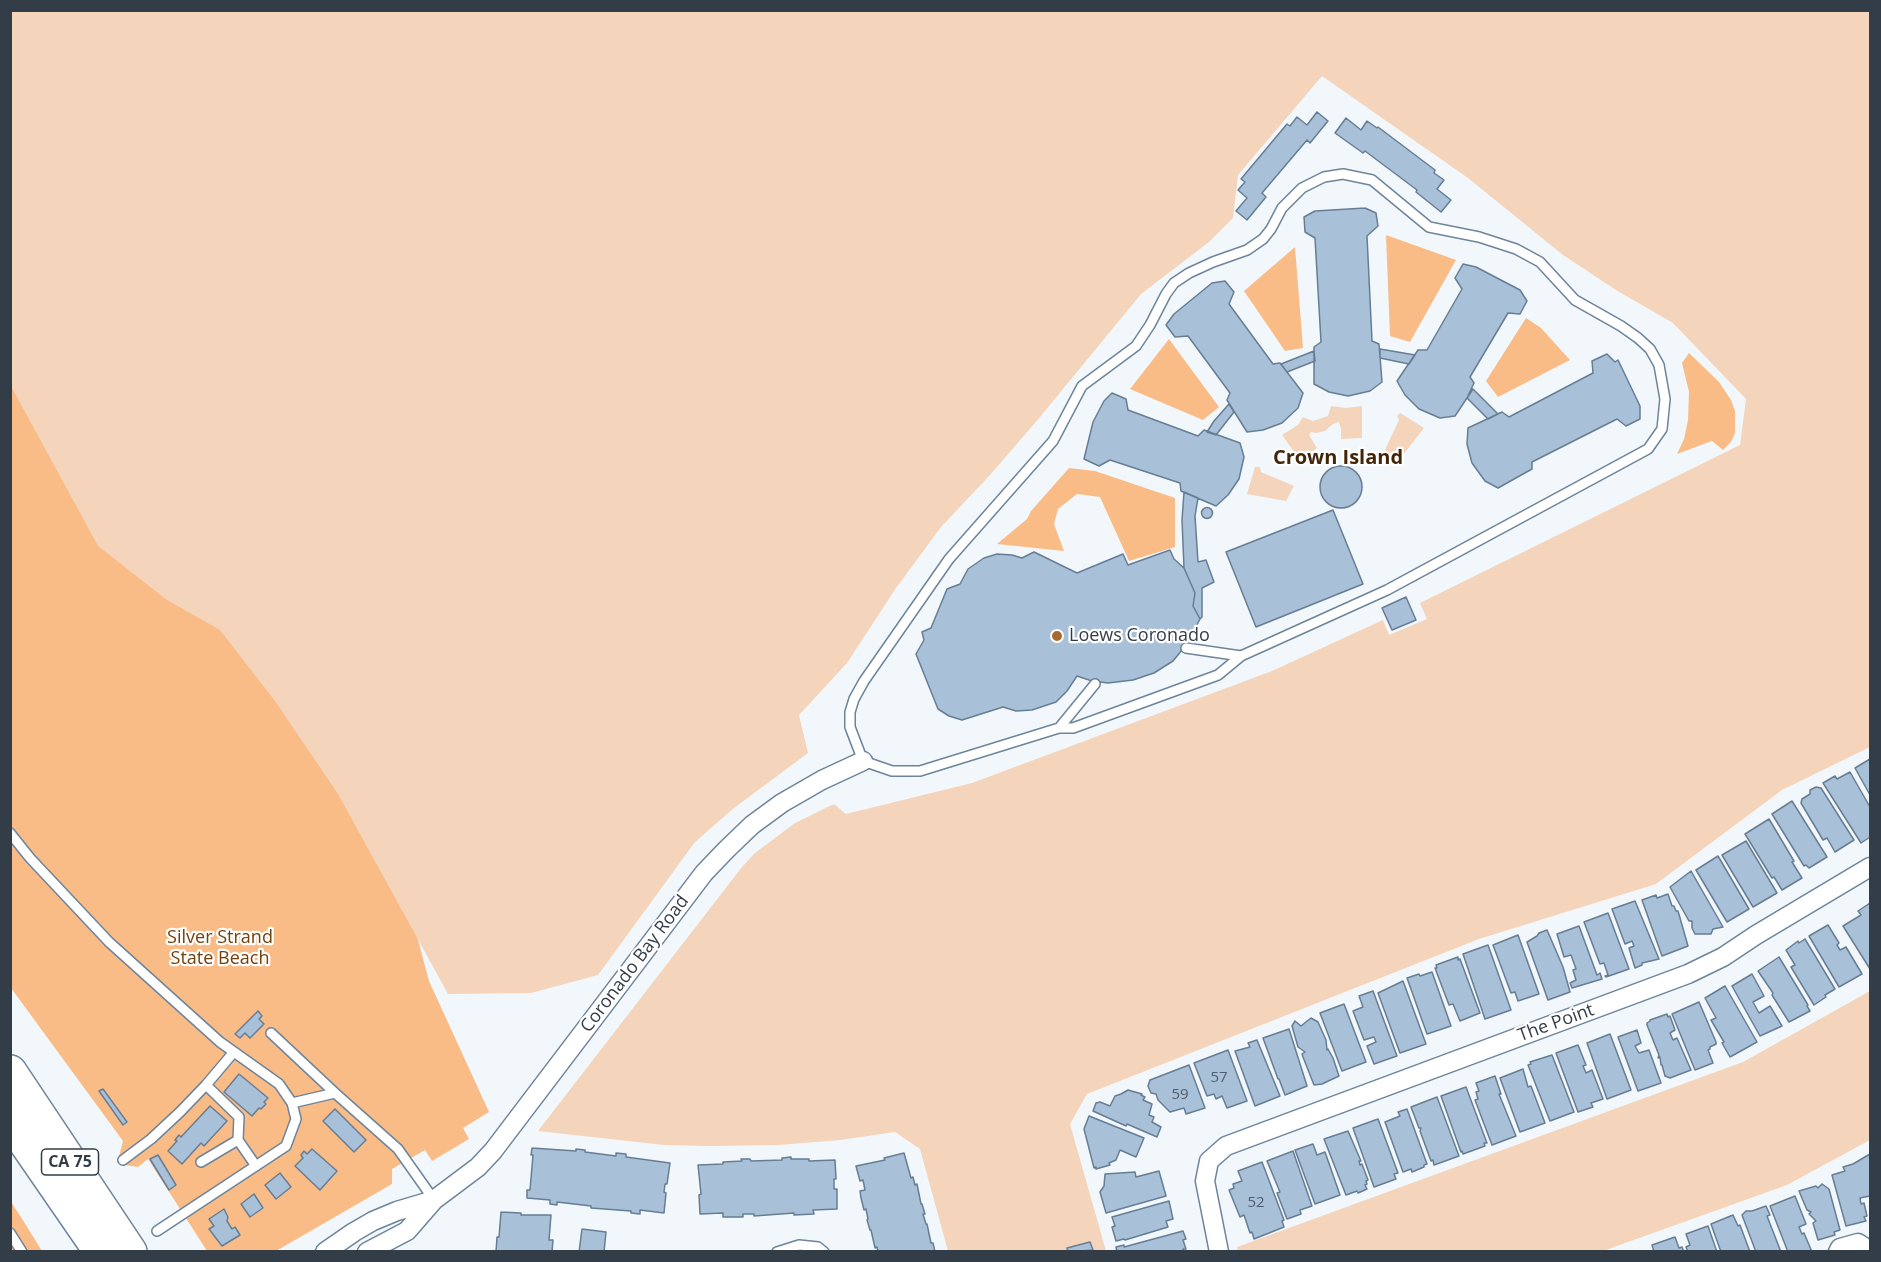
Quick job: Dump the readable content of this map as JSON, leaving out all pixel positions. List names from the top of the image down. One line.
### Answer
{"streets":{"highway":["CA 75"],"street":["Coronado Bay Road","The Point"]},"districts":["Crown Island"],"parks":["Silver Strand State Beach"],"places":["Loews Coronado"],"house_numbers":["57","59","52"]}
